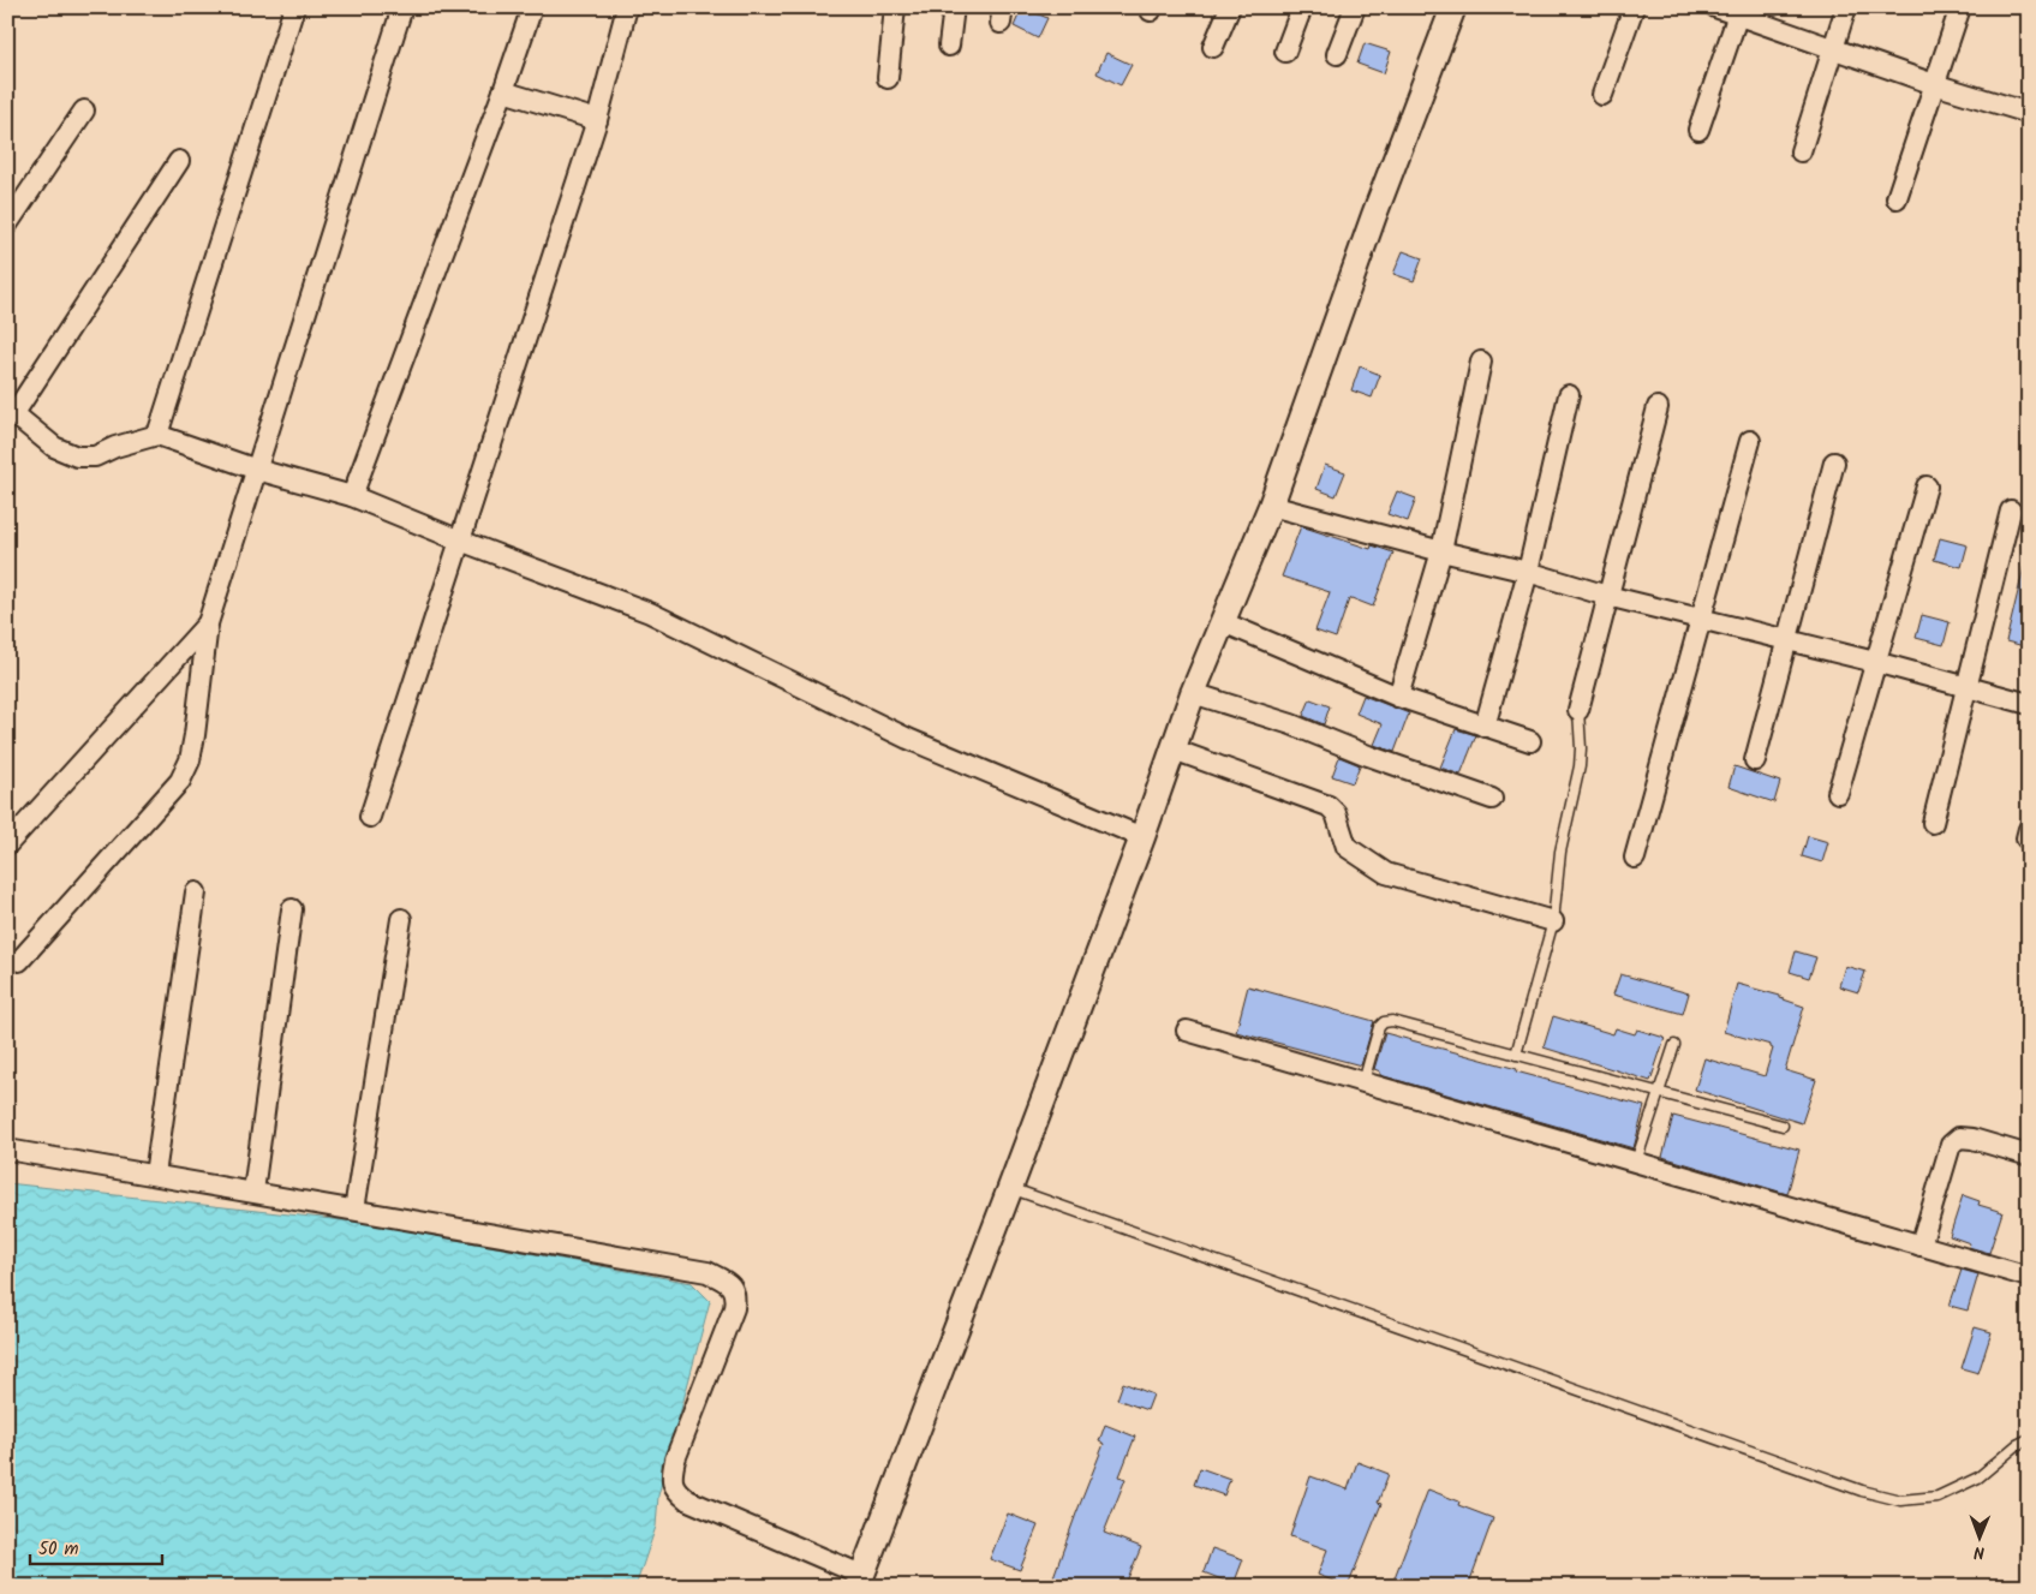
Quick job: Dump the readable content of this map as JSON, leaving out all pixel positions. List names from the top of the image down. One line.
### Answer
{"scale_bar":"50 m","north":"bottom"}
